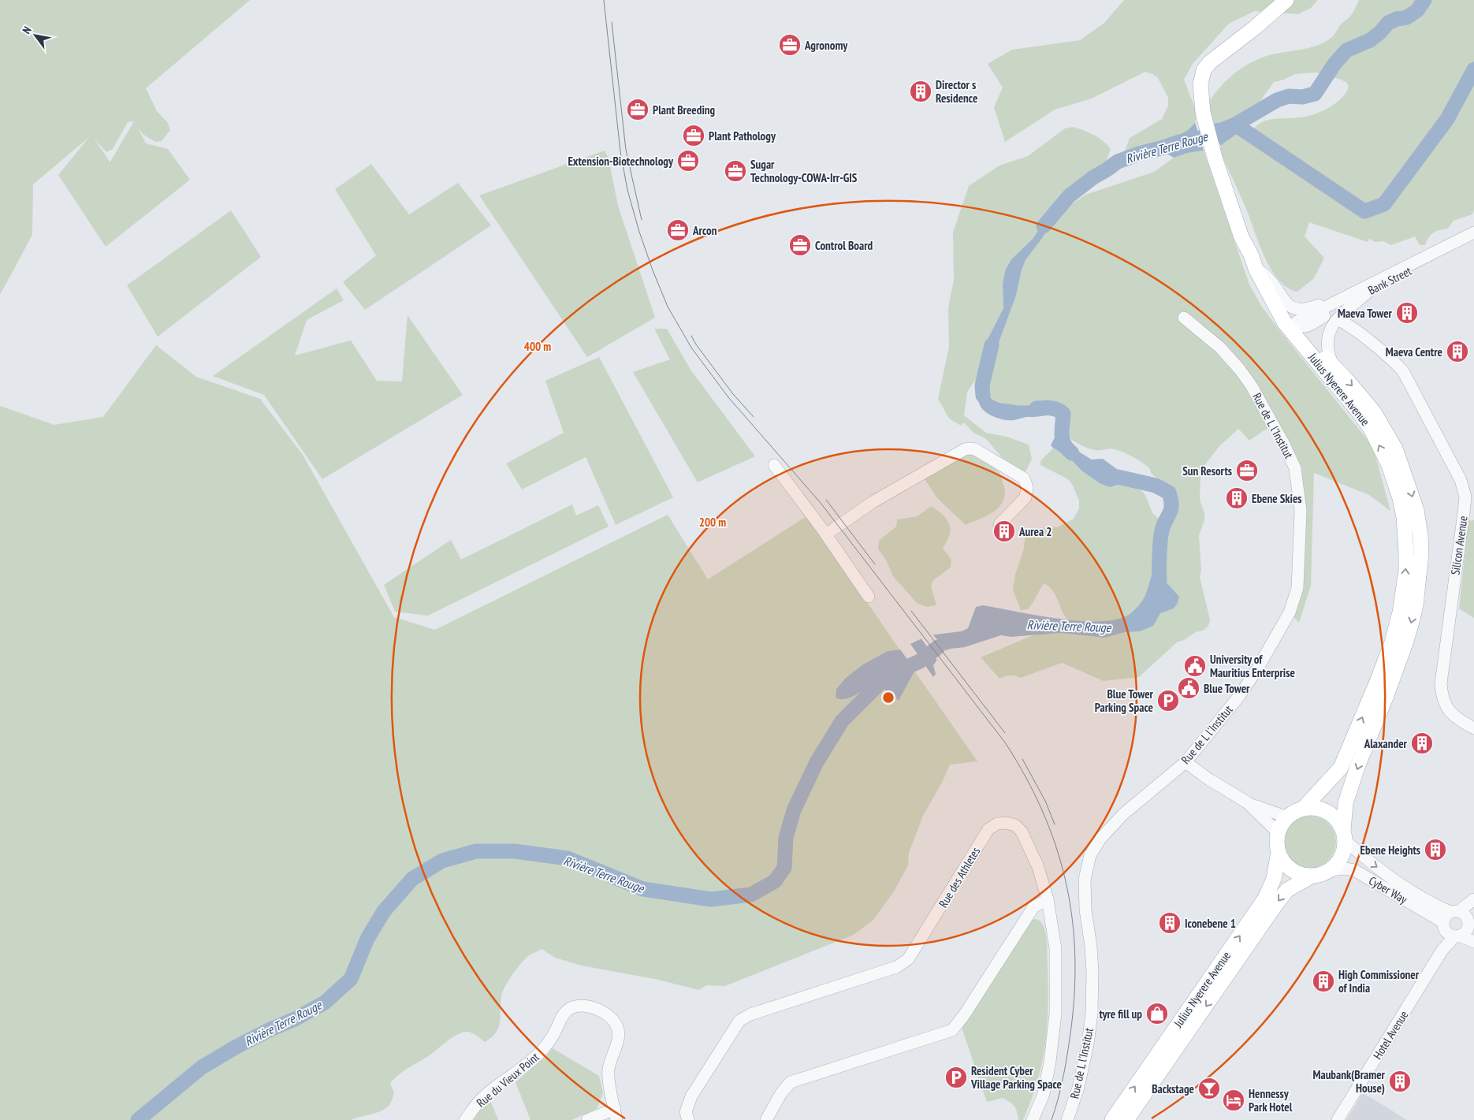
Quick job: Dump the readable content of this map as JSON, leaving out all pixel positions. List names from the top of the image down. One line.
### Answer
{"streets":{"main road":["Julius Nyerere Avenue"],"street":["Bank Street","Rue de L l'Institut","Silicon Avenue","Rue des Athletes","Cyber Way","Hotel Avenue","Rue du Vieux Point"]},"crossings":[["Bank Street","Julius Nyerere Avenue"],["Julius Nyerere Avenue","Cyber Way"],["Cyber Way","Hotel Avenue"]],"water":["Rivière Terre Rouge"],"places":{"office":["Agronomy","Plant Breeding","Plant Pathology","Extension-Biotechnology","Sugar Technology-COWA-Irr-GIS","Arcon","Control Board","Sun Resorts"],"building":["Director s Residence","Maeva Tower","Maeva Centre","Ebene Skies","Aurea 2","Alaxander","Ebene Heights","Iconebene 1","High Commissioner of India","Maubank(Bramer House)"],"public building":["University of Mauritius Enterprise","Blue Tower"],"parking":["Blue Tower Parking Space","Resident Cyber Village Parking Space"],"shop":["tyre fill up"],"bar":["Backstage"],"hotel":["Hennessy Park Hotel"]},"north":"top left","rings":["400 m","200 m"]}
